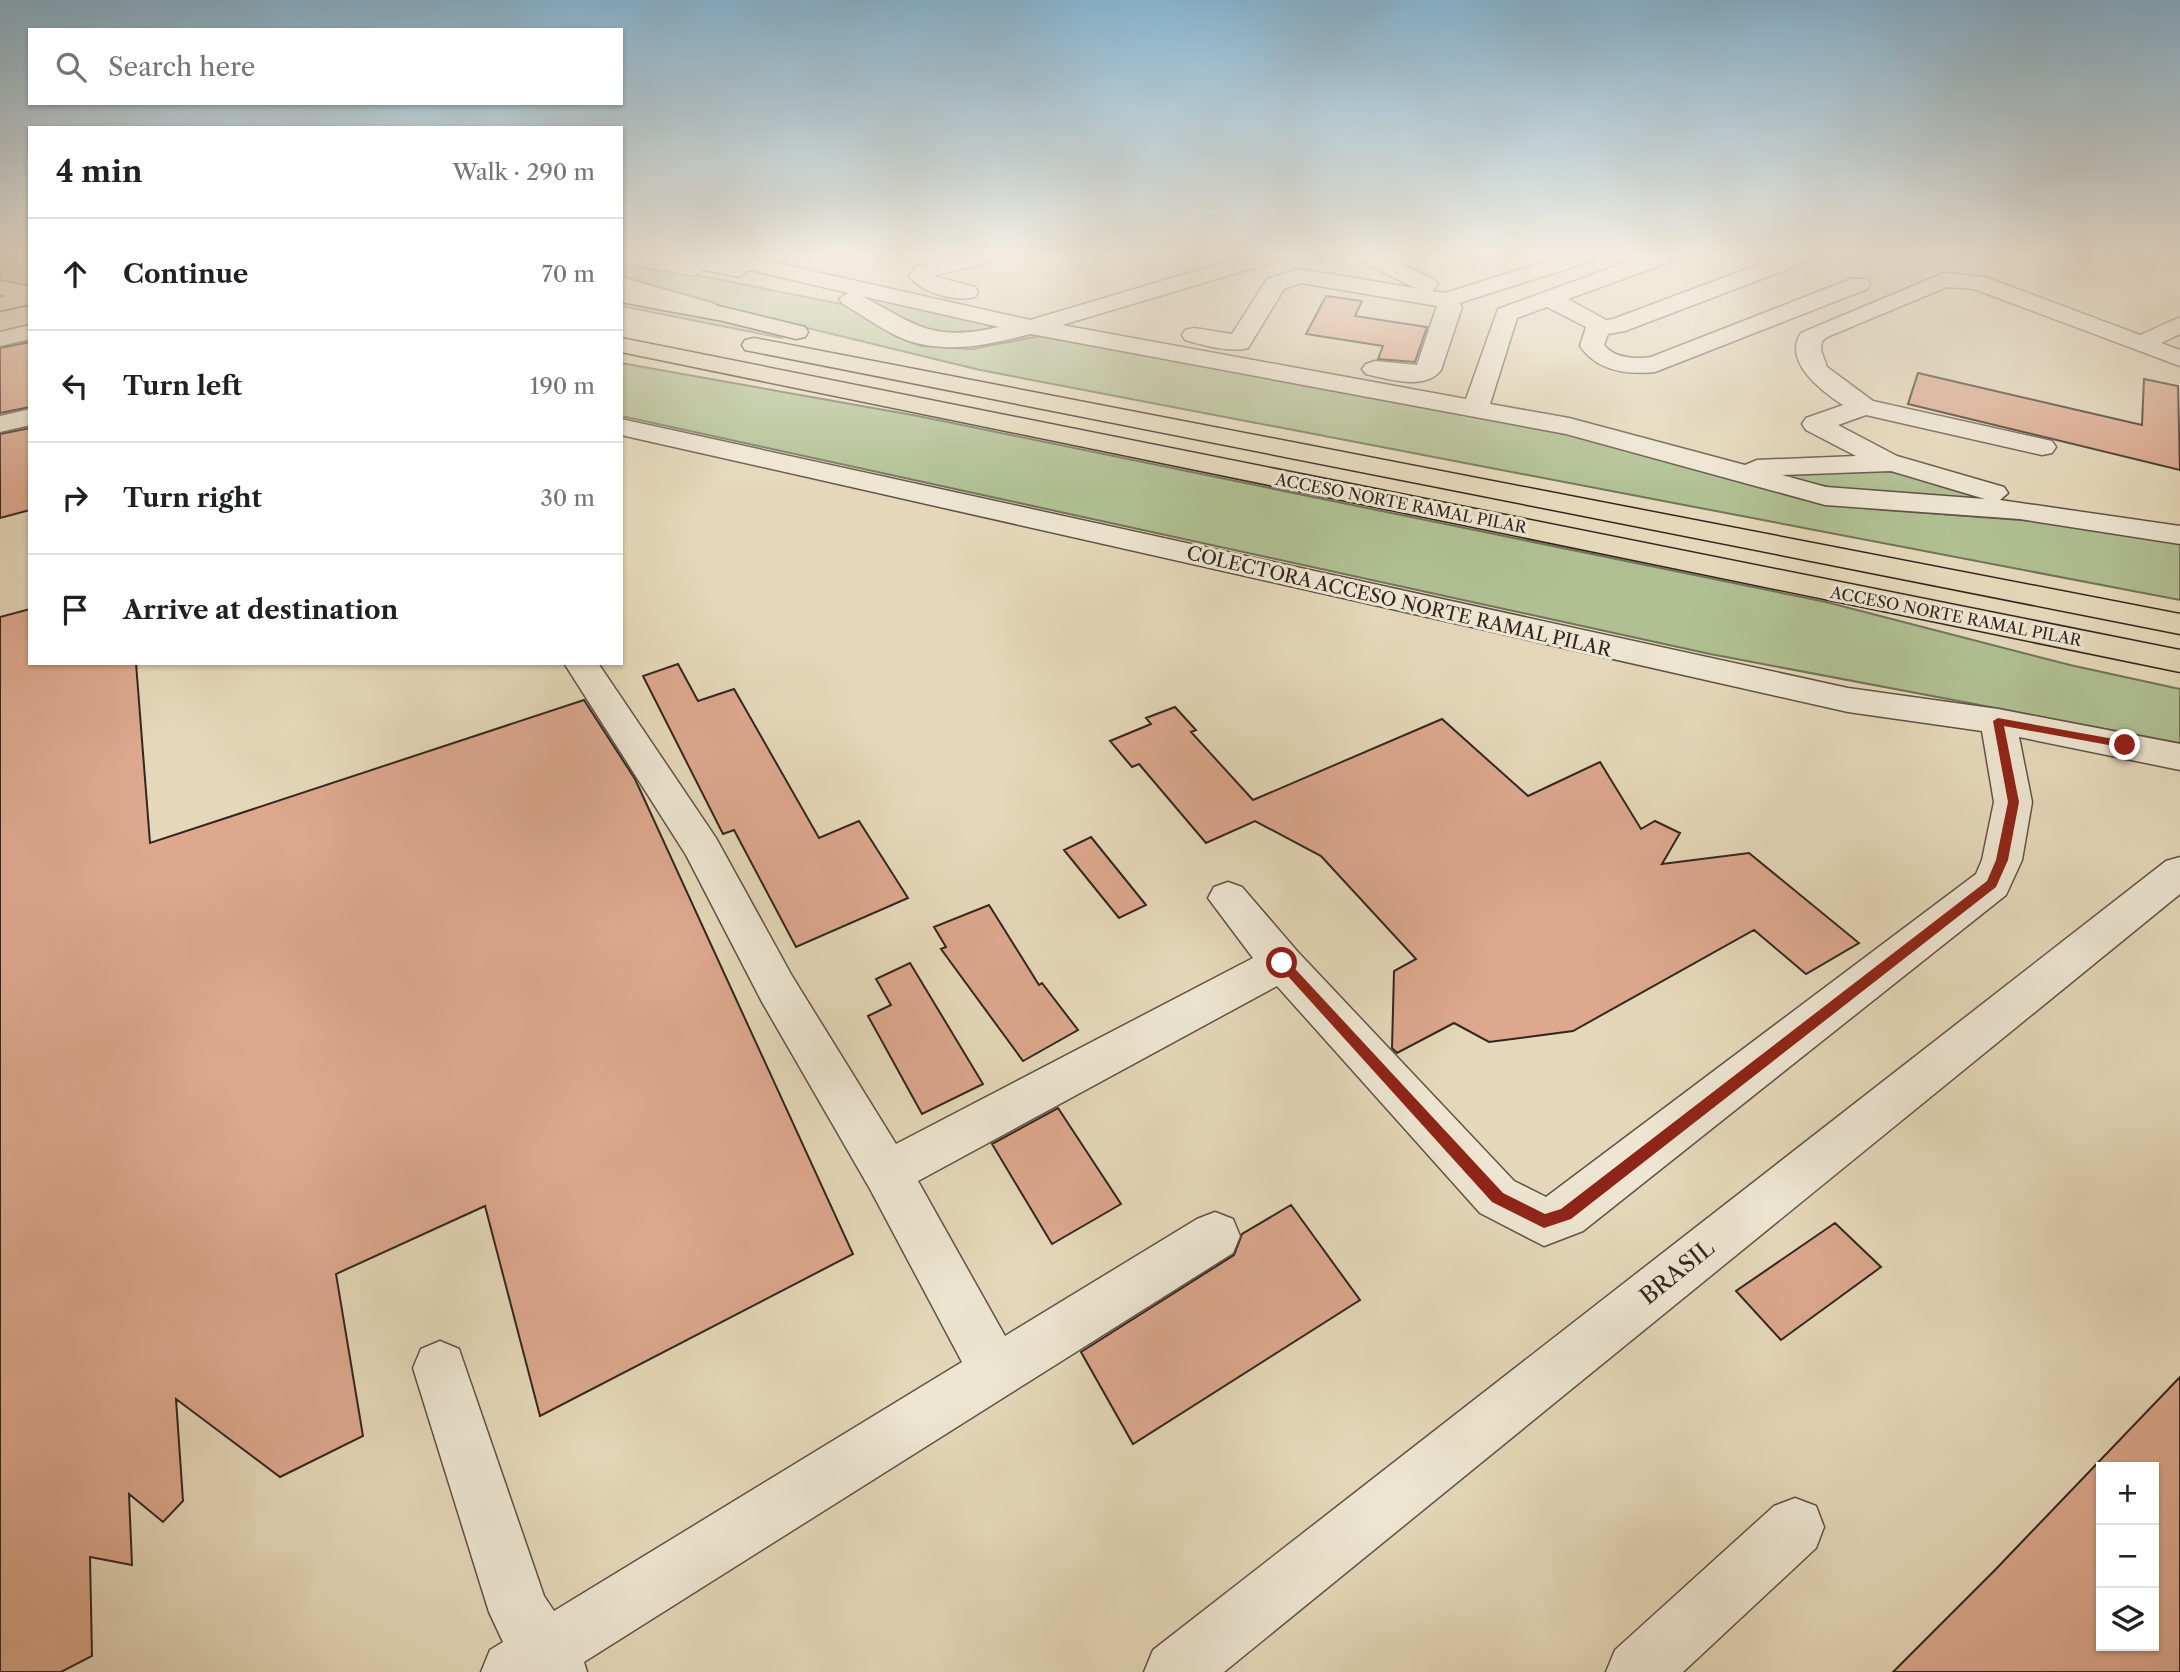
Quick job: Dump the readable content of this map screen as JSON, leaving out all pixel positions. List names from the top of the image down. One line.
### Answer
{"streets":{"main road":["ACCESO NORTE RAMAL PILAR"],"street":["COLECTORA ACCESO NORTE RAMAL PILAR","BRASIL"]},"page":{"search":"Search here","heading":["4 min","Walk · 290 m"],"list":[["Continue","70 m"],["Turn left","190 m"],["Turn right","30 m"],"Arrive at destination"],"map_buttons":["+","−"]}}
